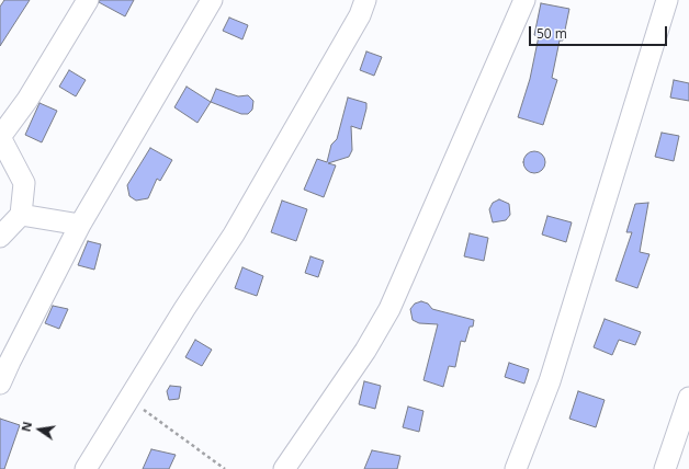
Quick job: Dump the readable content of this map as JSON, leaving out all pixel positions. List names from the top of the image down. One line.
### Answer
{"scale_bar":"50 m","north":"left"}
